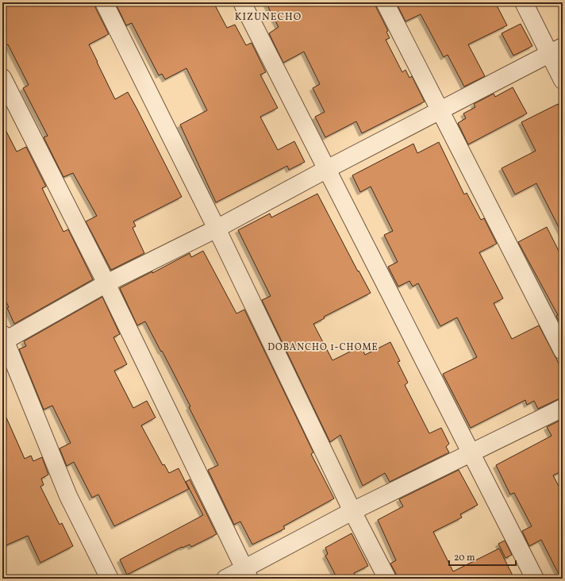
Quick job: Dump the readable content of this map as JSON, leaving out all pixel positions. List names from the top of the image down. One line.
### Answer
{"districts":["KIZUNECHO","DOBANCHO 1-CHOME"],"scale_bar":"20 m"}
